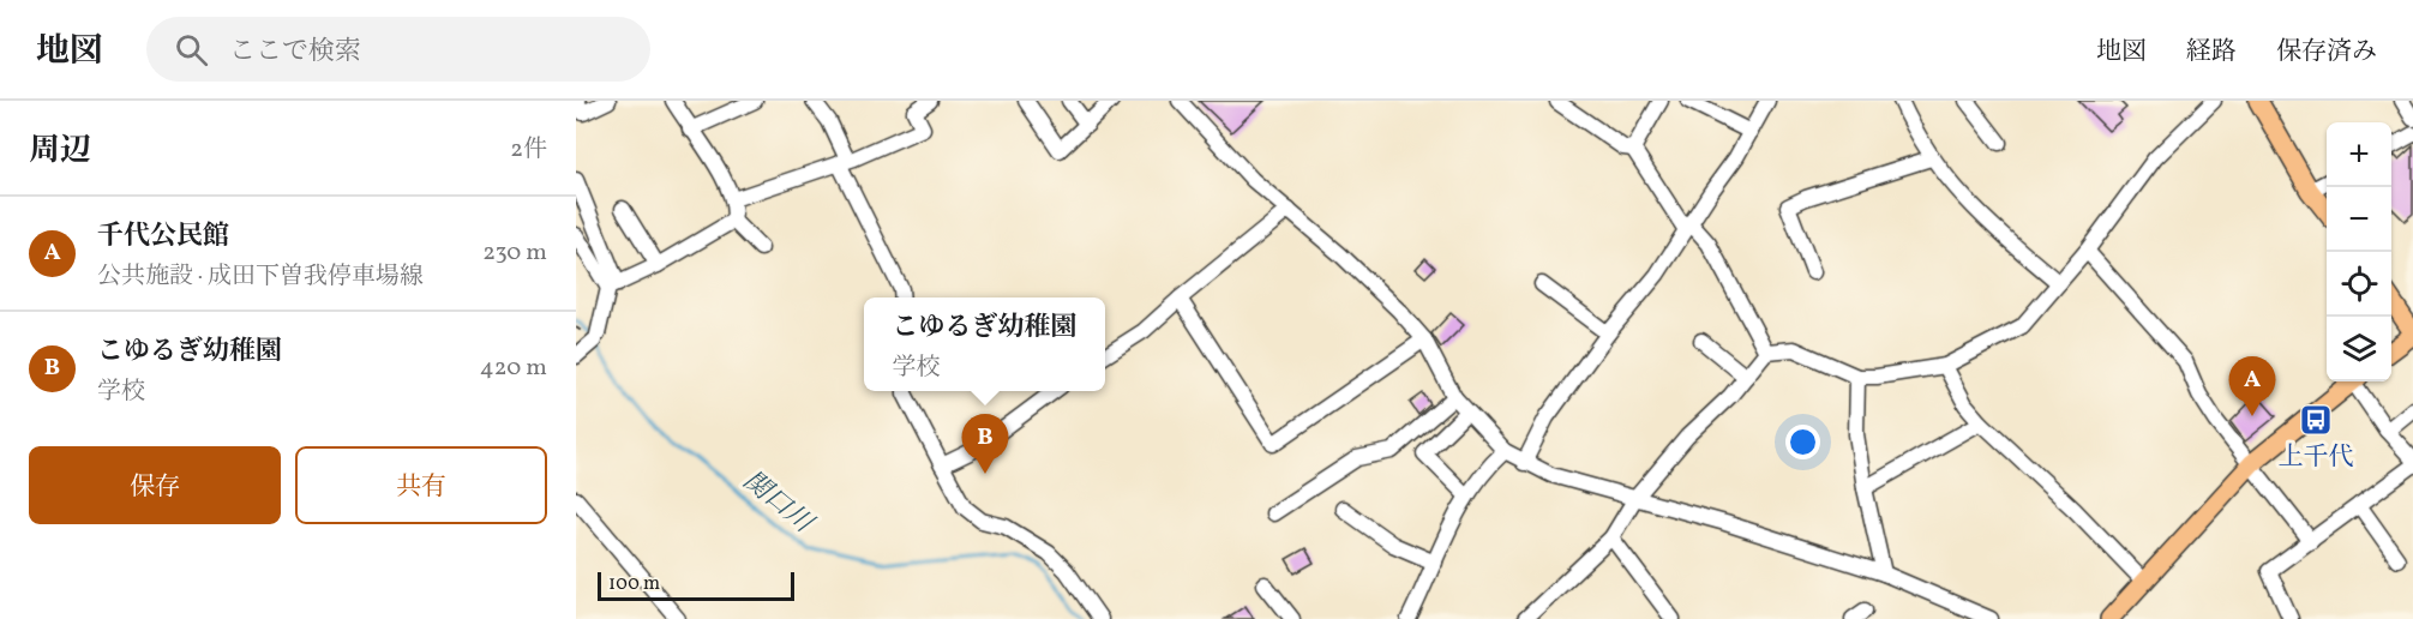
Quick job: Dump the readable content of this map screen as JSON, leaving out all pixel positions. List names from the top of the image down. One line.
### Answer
{"water":["関口川"],"places":{"bus stop":["上千代"]},"scale_bar":"100 m","page":{"header":"地図","search":"ここで検索","nav":["地図","経路","保存済み"],"heading":["周辺","2件"],"map_buttons":["+","−"],"list":[{"mark":"A","name":"千代公民館","note":"公共施設 · 成田下曽我停車場線","value":"230 m"},{"mark":"B","name":"こゆるぎ幼稚園","note":"学校","value":"420 m"}],"popup":["こゆるぎ幼稚園","学校"],"pins":["A","B"],"buttons":["保存","共有"],"scale":"100 m"}}
